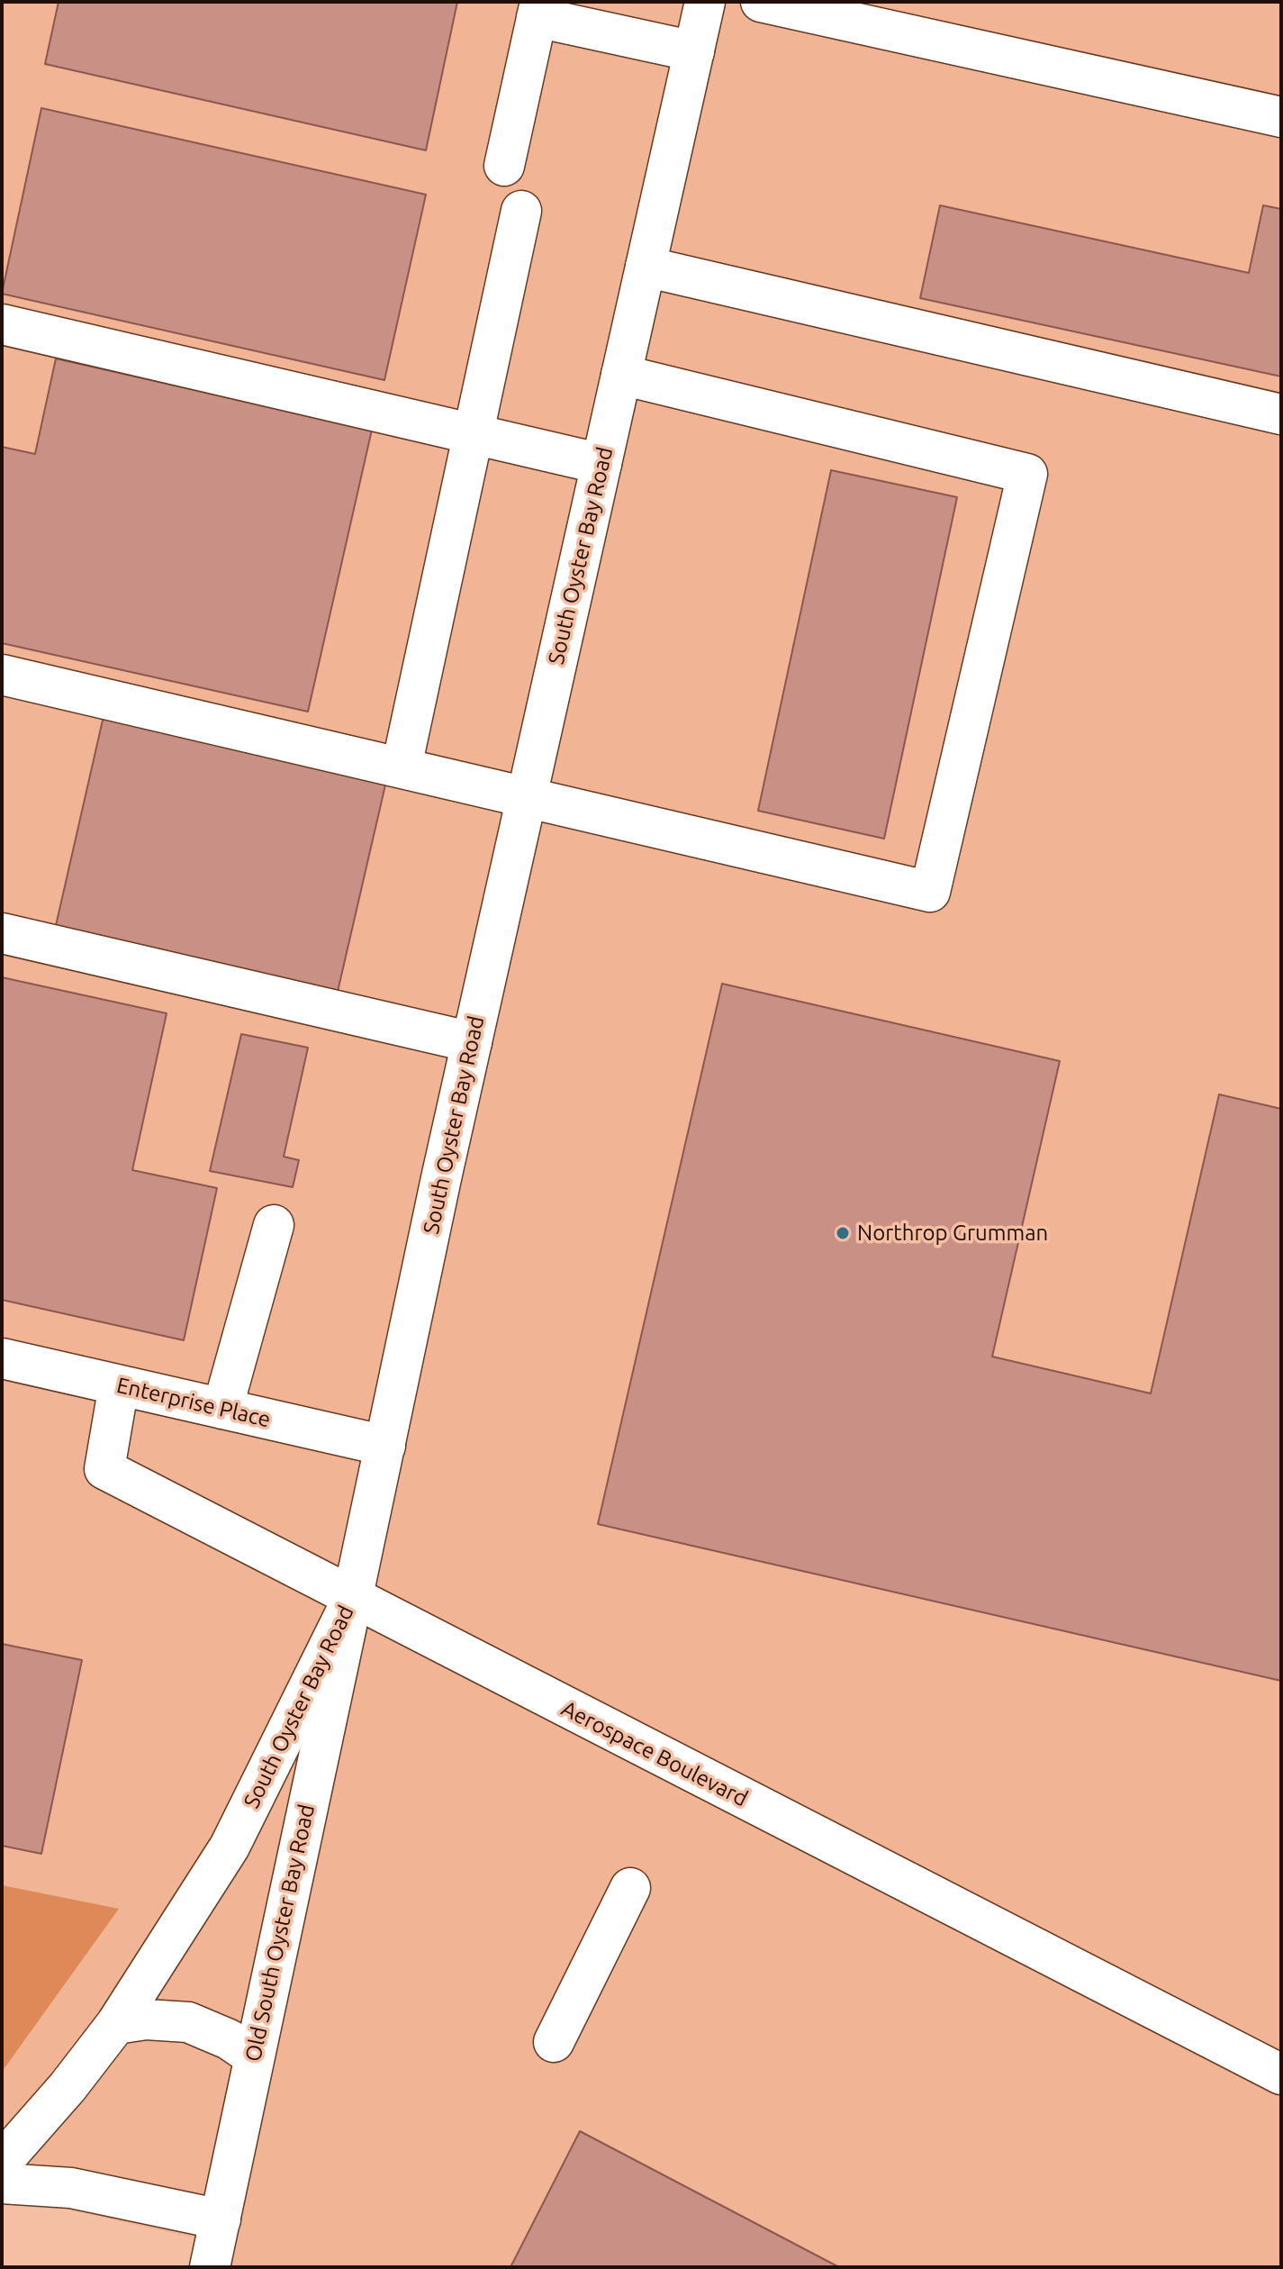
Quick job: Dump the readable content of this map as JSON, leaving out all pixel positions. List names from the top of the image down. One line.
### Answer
{"streets":{"main road":["South Oyster Bay Road","Enterprise Place","Aerospace Boulevard","Old South Oyster Bay Road"]},"crossings":[["South Oyster Bay Road","Enterprise Place"],["South Oyster Bay Road","Aerospace Boulevard"],["South Oyster Bay Road","Old South Oyster Bay Road"],["Enterprise Place","Aerospace Boulevard"],["Aerospace Boulevard","Old South Oyster Bay Road"]],"places":["Northrop Grumman"]}
